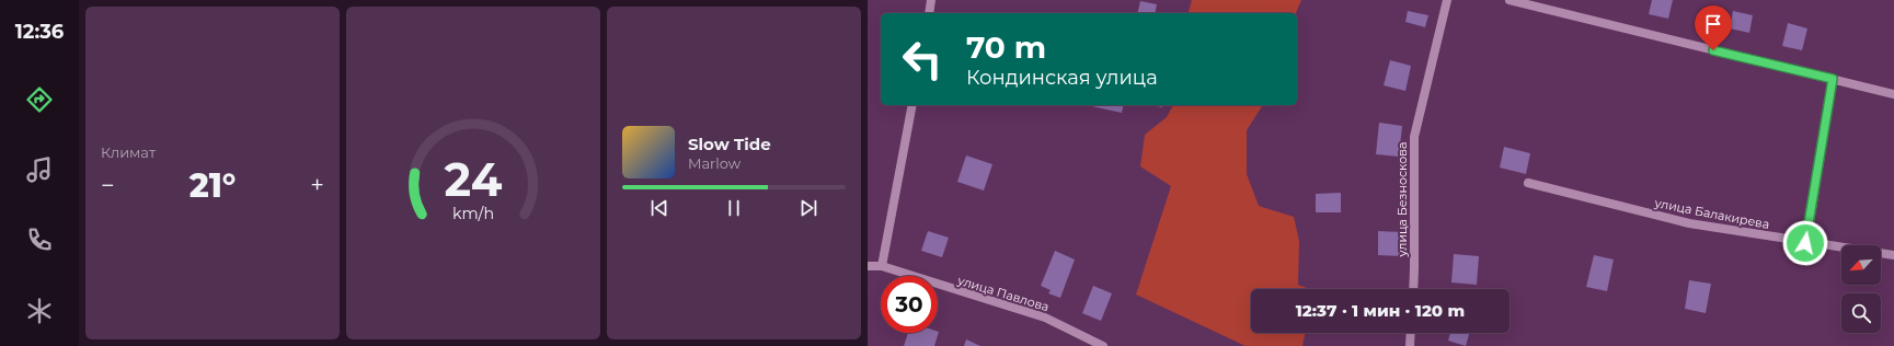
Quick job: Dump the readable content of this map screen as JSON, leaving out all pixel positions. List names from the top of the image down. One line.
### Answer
{"streets":{"street":["улица Безноскова","улица Балакирева","улица Павлова"]},"north":"bottom left","page":{"tabs":"12:36","tile":"Климат","turn":["70 m","Кондинская улица"],"song":["Slow Tide","Marlow"],"heat":["−","21°","+"],"limit":"30","trip":"12:37 · 1 мин · 120 m","gauge":["24","km/h"]}}
